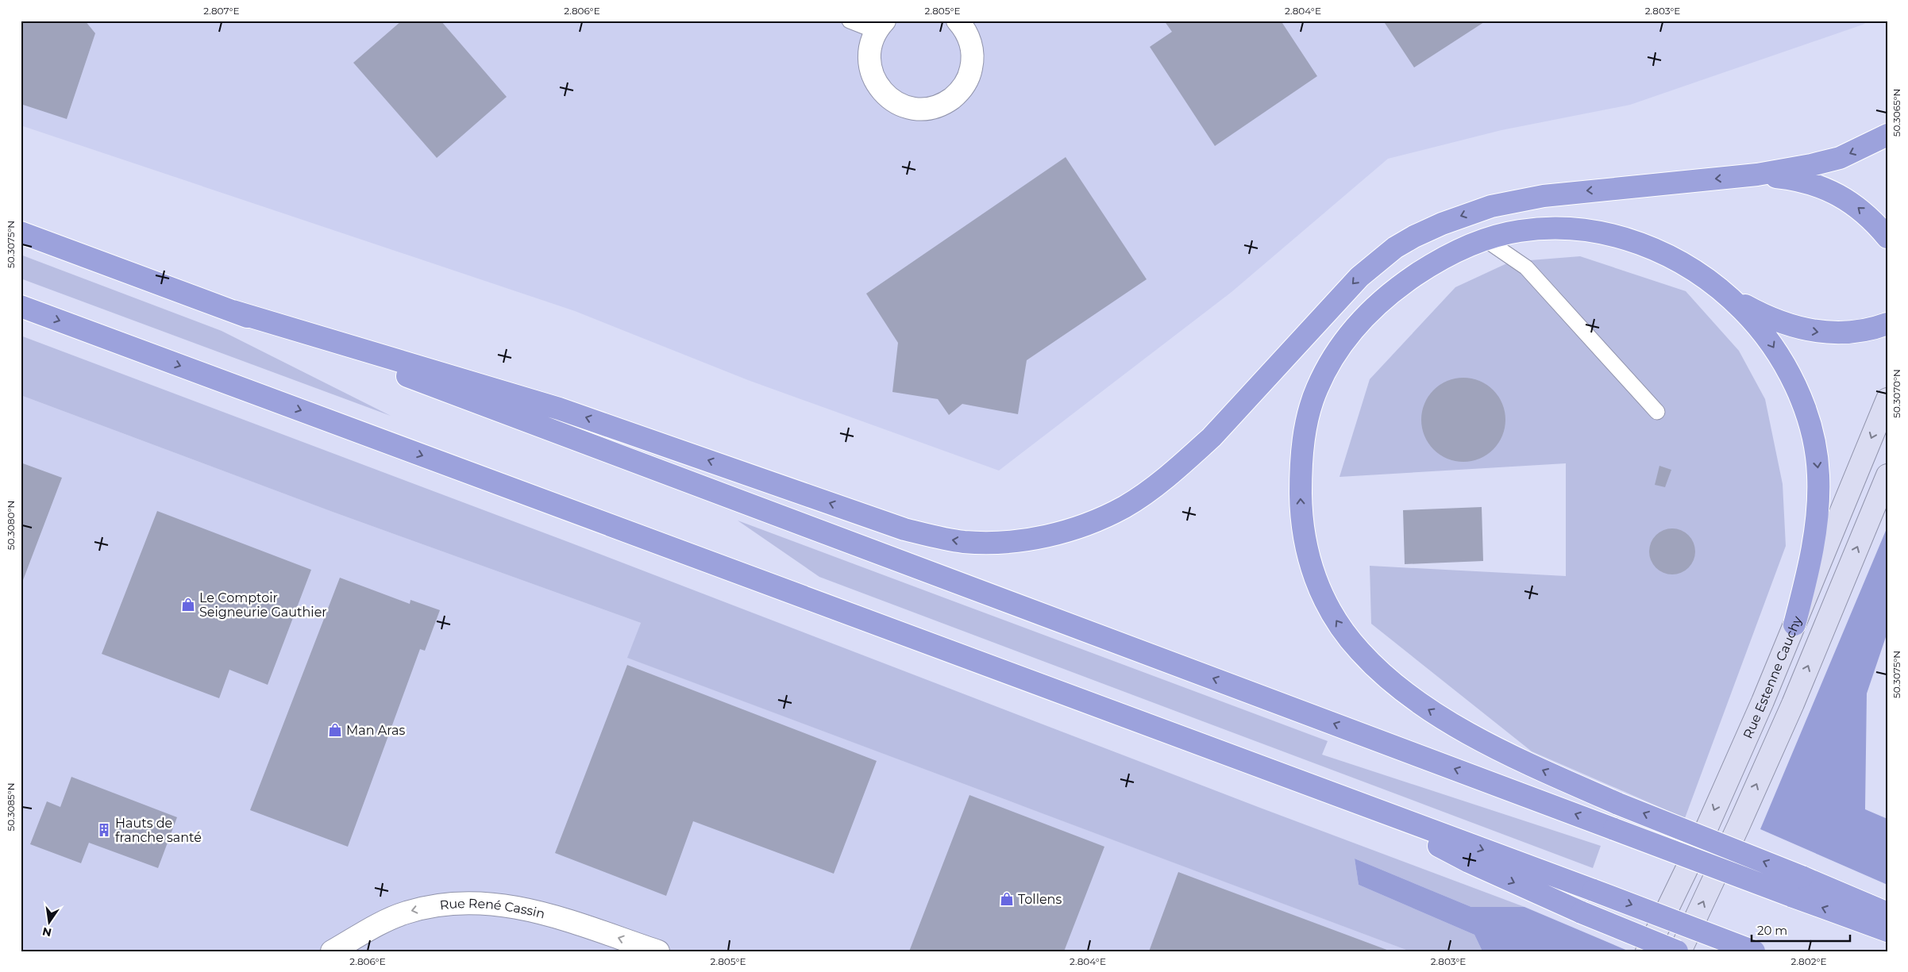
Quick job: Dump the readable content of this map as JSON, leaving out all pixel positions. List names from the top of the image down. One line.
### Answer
{"streets":{"main road":["Rue Estenne Cauchy"],"street":["Rue René Cassin"]},"one_way":["Rue René Cassin"],"places":{"shop":["Le Comptoir Seigneurie Gauthier","Man Aras","Tollens"],"building":["Hauts de franche santé"]},"scale_bar":"20 m","north":"bottom","coordinates":["2.807°E","2.806°E","2.805°E","2.804°E","2.803°E","50.3065°N","50.3075°N","50.3070°N","50.3080°N","50.3085°N","2.802°E"]}
